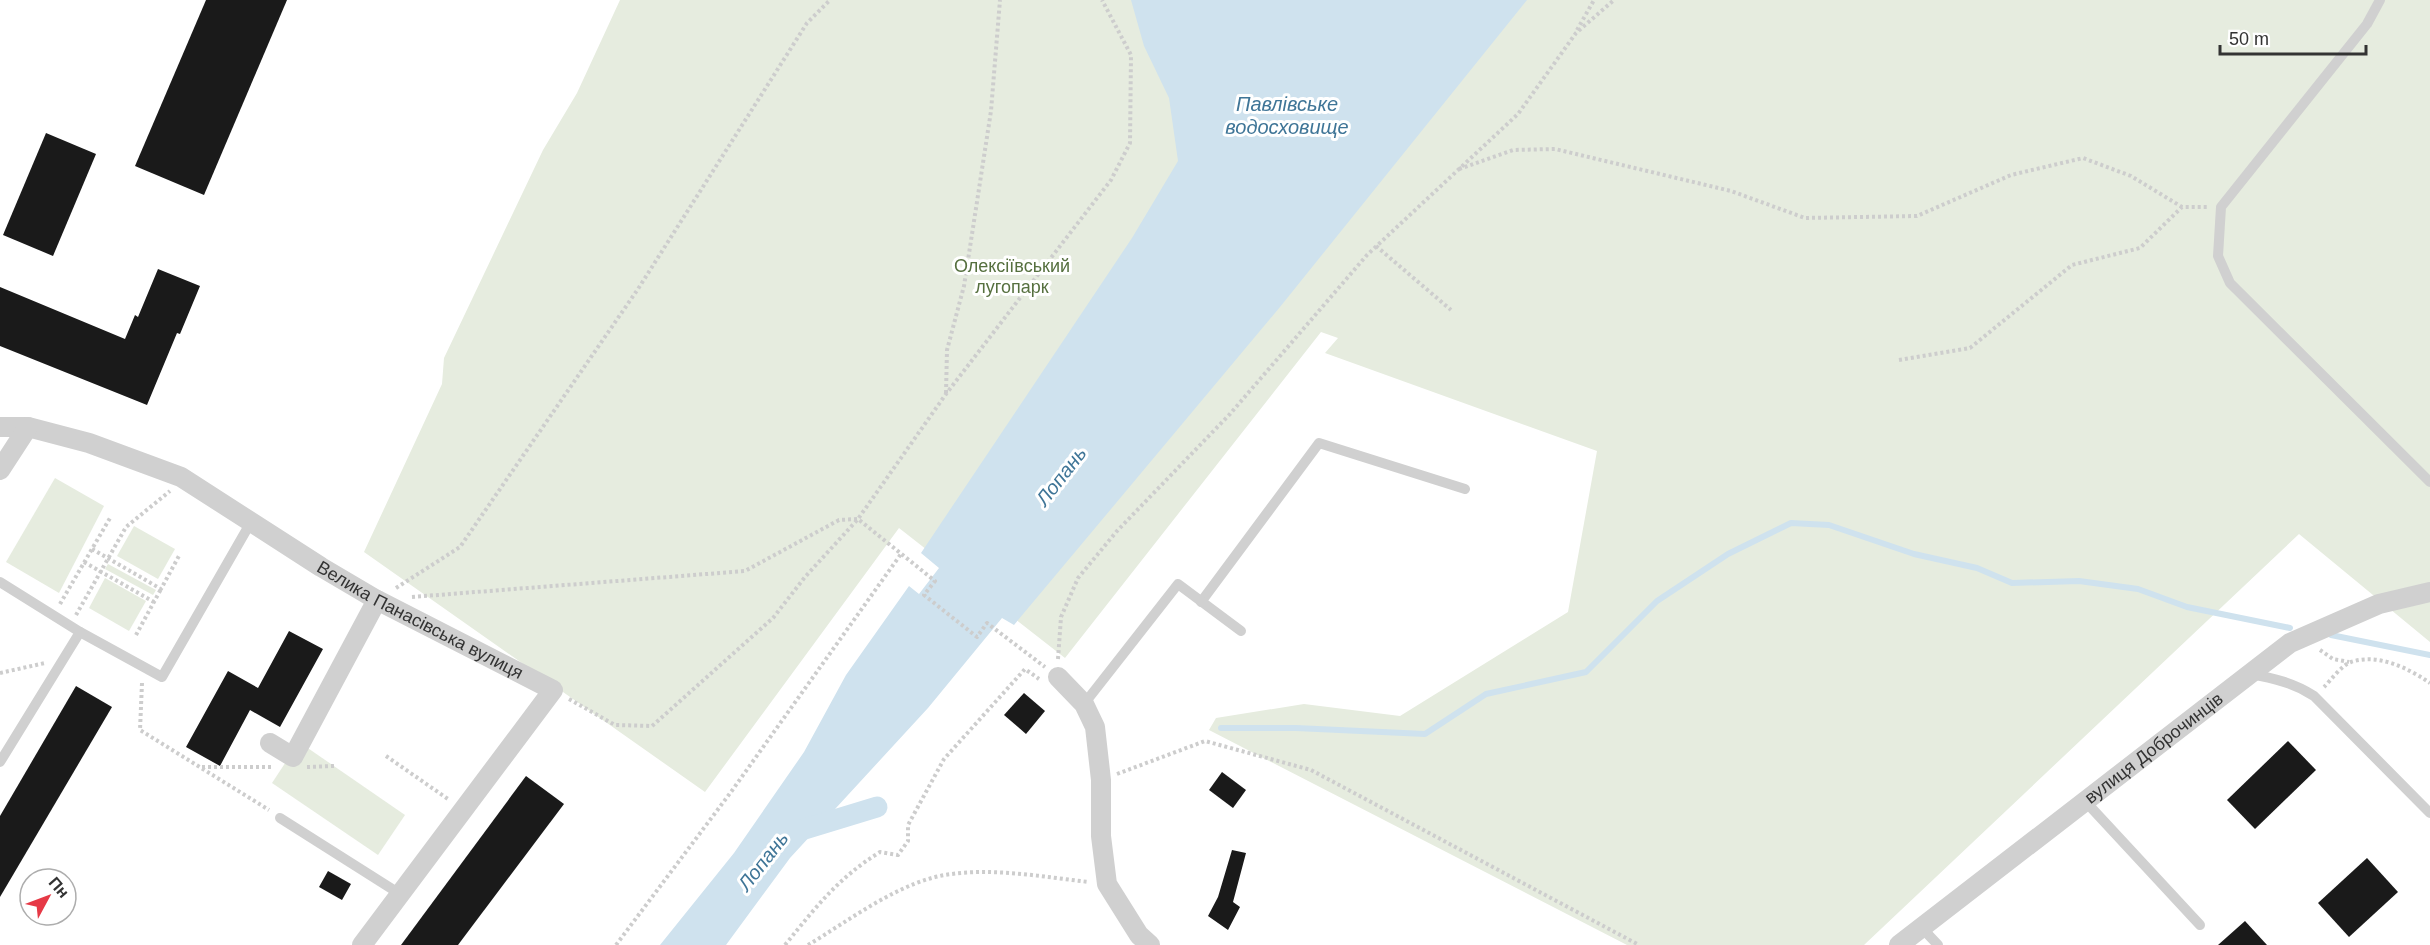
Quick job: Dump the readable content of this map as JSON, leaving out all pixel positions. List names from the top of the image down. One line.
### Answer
{"streets":{"street":["Велика Панасівська вулиця","вулиця Доброчинців"]},"water":["Павлівське водосховище","Лопань"],"parks":["Олексіївський лугопарк"],"scale_bar":"50 m","north":"top right"}
